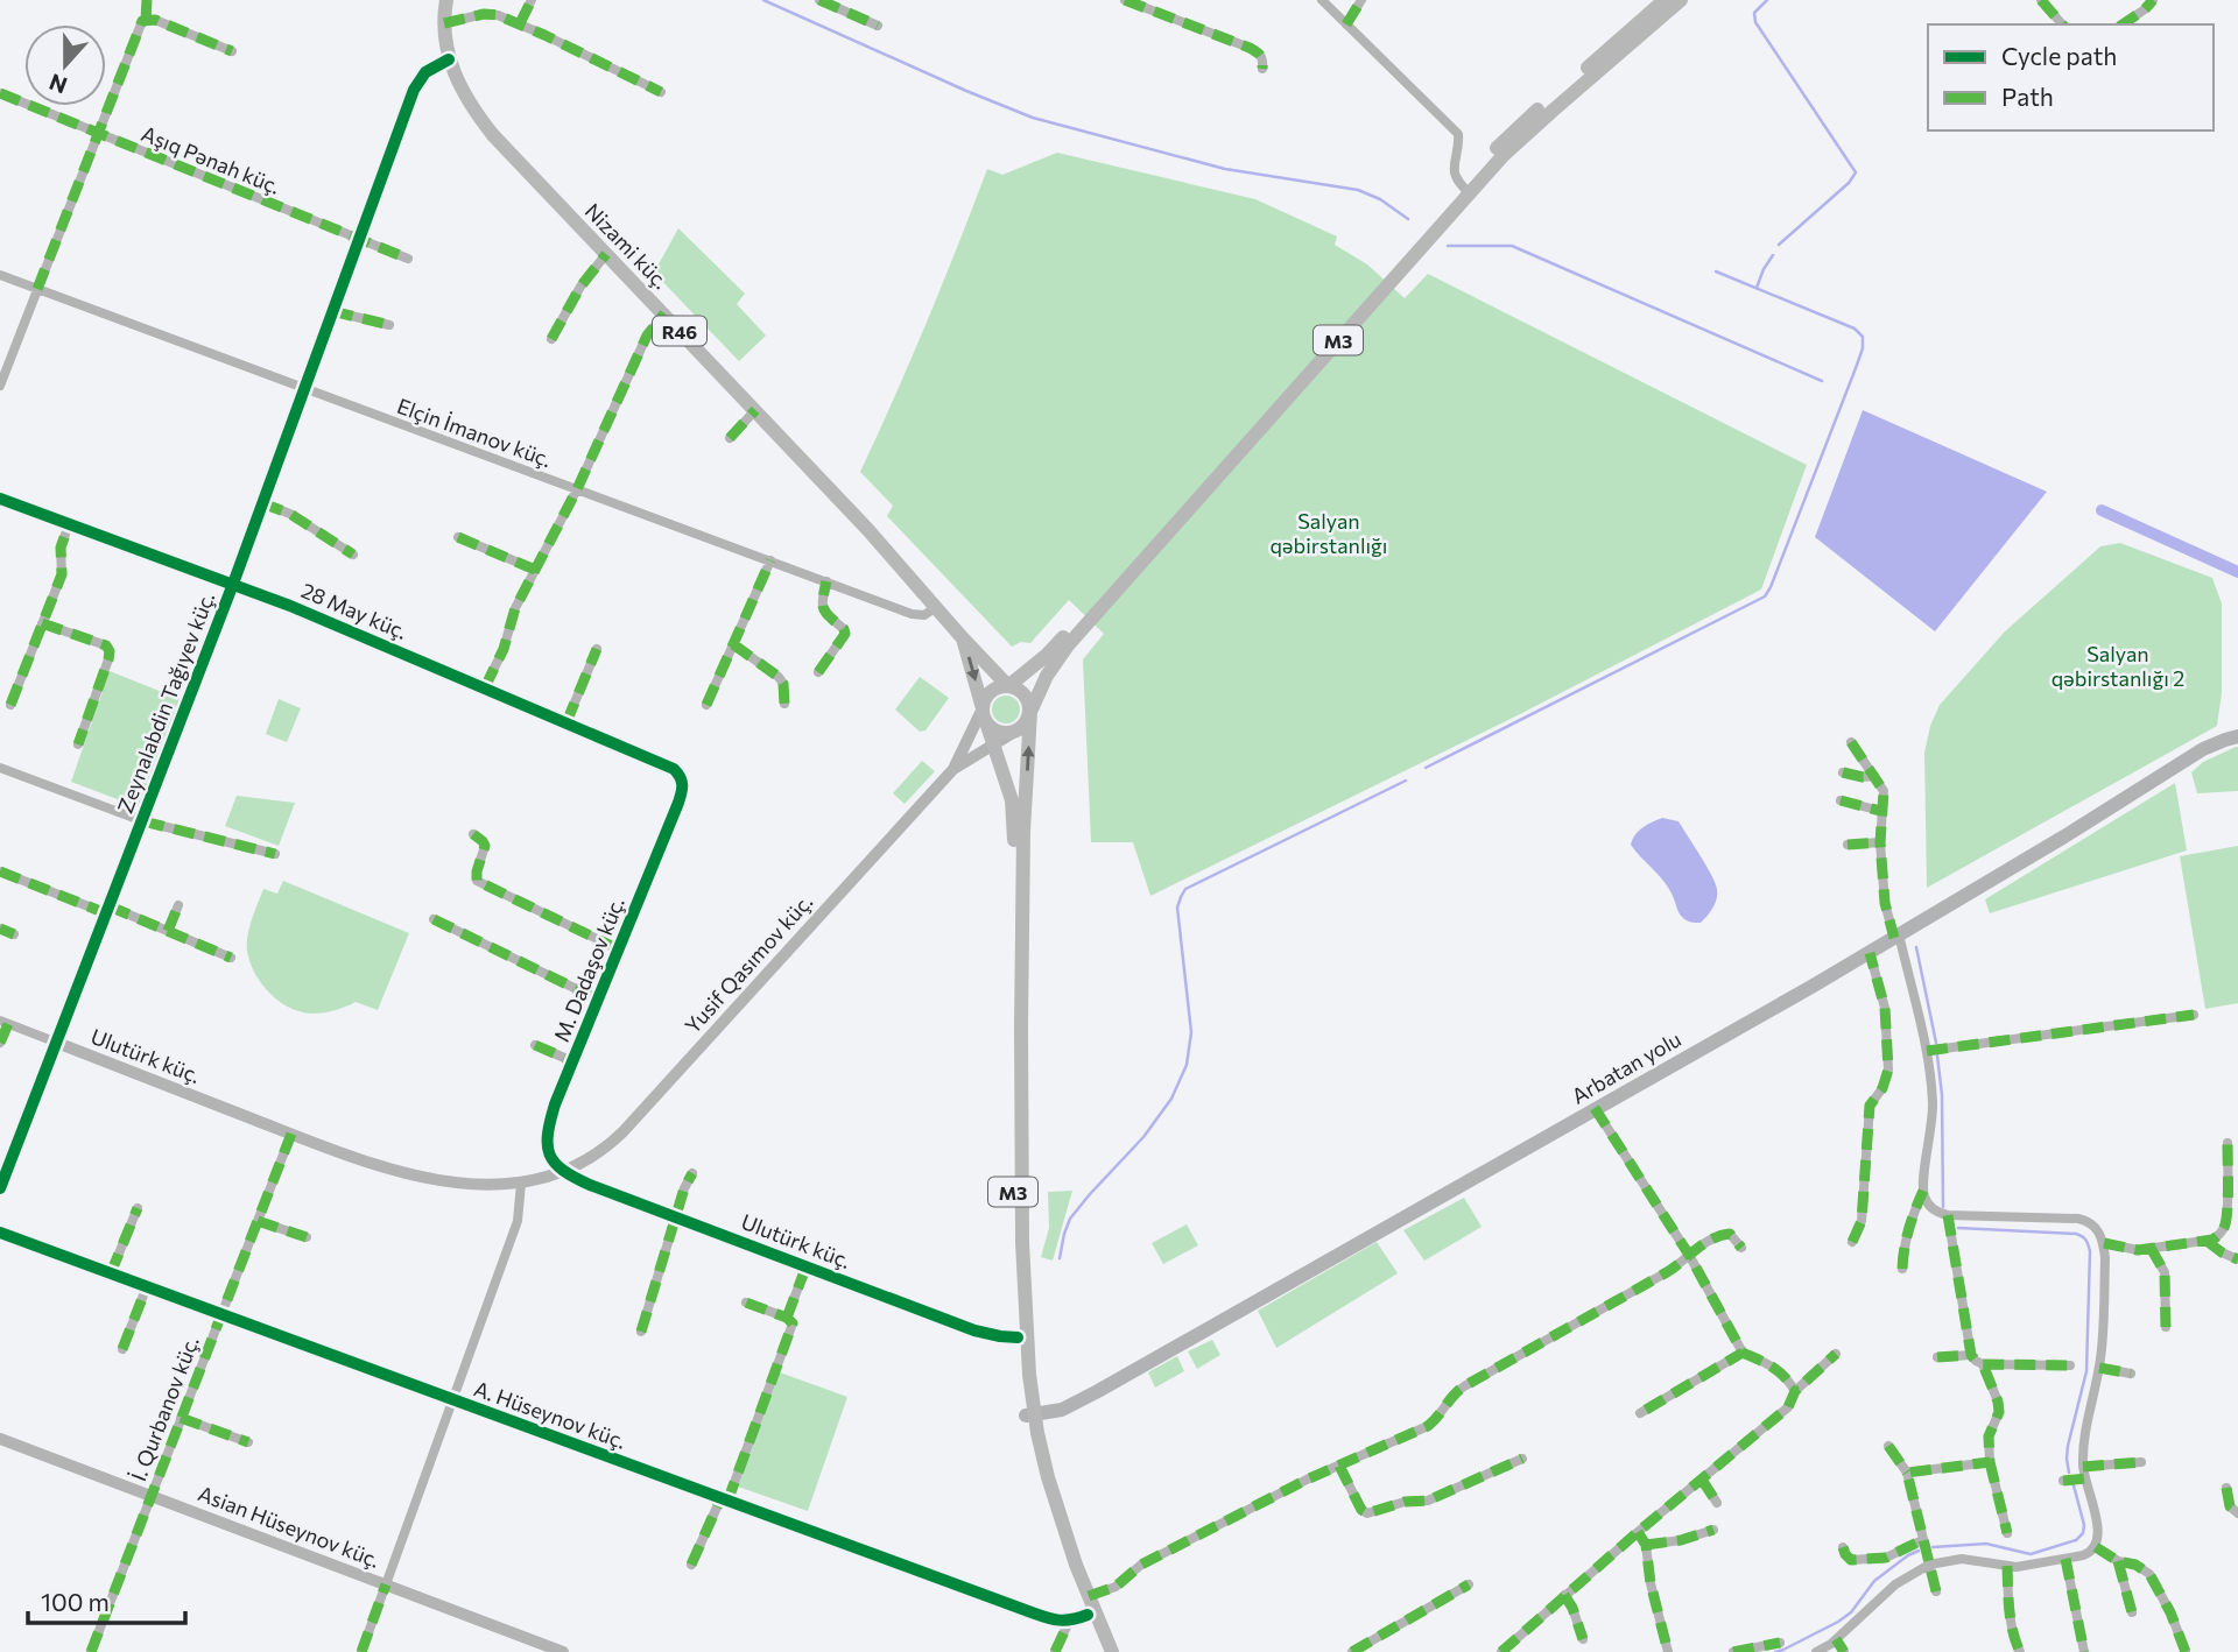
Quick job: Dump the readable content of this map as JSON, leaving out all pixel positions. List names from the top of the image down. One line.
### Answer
{"streets":{"main road":["Nizami küç.","R46","M3","Arbatan yolu"],"street":["Aşıq Pənah küç.","Elçin İmanov küç.","28 May küç.","Zeynalabdin Tağıyev küç.","Yusif Qasımov küç.","M. Dadaşov küç.","Ulutürk küç.","İ. Qurbanov küç.","A. Hüseynov küç.","Asian Hüseynov küç."]},"crossings":[["Aşıq Pənah küç.","Zeynalabdin Tağıyev küç."],["Nizami küç.","M3"],["Nizami küç.","Elçin İmanov küç."],["Nizami küç.","Zeynalabdin Tağıyev küç."],["M3","Ulutürk küç."],["M3","Arbatan yolu"],["Elçin İmanov küç.","Zeynalabdin Tağıyev küç."],["28 May küç.","Zeynalabdin Tağıyev küç."],["28 May küç.","M. Dadaşov küç."],["Zeynalabdin Tağıyev küç.","Ulutürk küç."],["Yusif Qasımov küç.","M. Dadaşov küç."],["Yusif Qasımov küç.","Ulutürk küç."],["M. Dadaşov küç.","Ulutürk küç."],["Ulutürk küç.","İ. Qurbanov küç."],["İ. Qurbanov küç.","A. Hüseynov küç."],["İ. Qurbanov küç.","Asian Hüseynov küç."]],"parks":["Salyan qəbirstanlığı","Salyan qəbirstanlığı 2"],"legend":["Cycle path","Path"],"scale_bar":"100 m","north":"bottom"}
